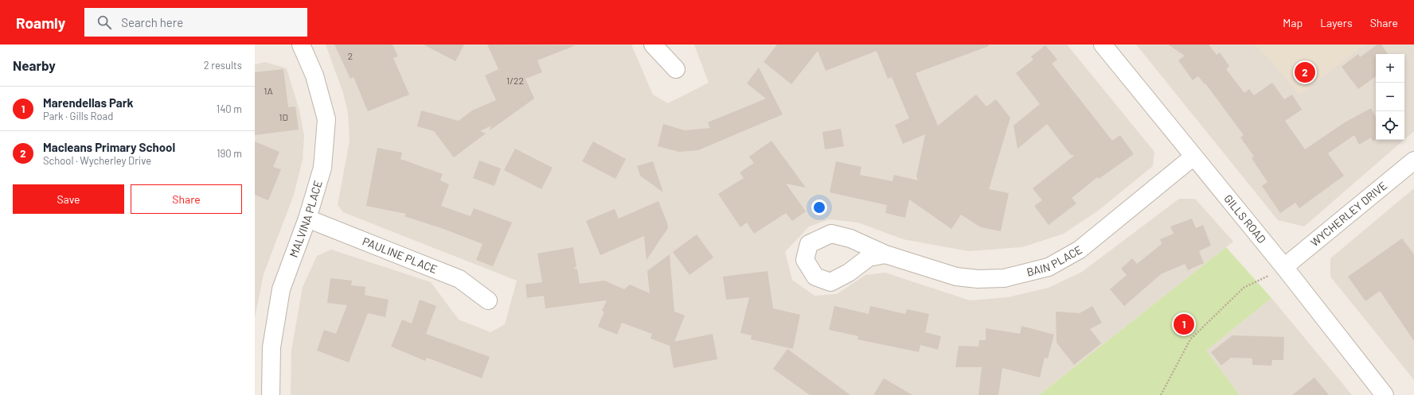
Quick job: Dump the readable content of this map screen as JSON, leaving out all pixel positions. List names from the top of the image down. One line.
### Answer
{"streets":{"street":["WYCHERLEY DRIVE","MALVINA PLACE","GILLS ROAD","PAULINE PLACE","BAIN PLACE"]},"crossings":[["WYCHERLEY DRIVE","GILLS ROAD"],["MALVINA PLACE","PAULINE PLACE"],["GILLS ROAD","BAIN PLACE"]],"house_numbers":["2","1/22","1A","1D"],"page":{"header":"Roamly","search":"Search here","nav":["Map","Layers","Share"],"heading":["Nearby","2 results"],"map_buttons":["+","−"],"pins":["2","1"],"list":[{"mark":"1","name":"Marendellas Park","note":"Park · Gills Road","value":"140 m"},{"mark":"2","name":"Macleans Primary School","note":"School · Wycherley Drive","value":"190 m"}],"buttons":["Save","Share"]}}
